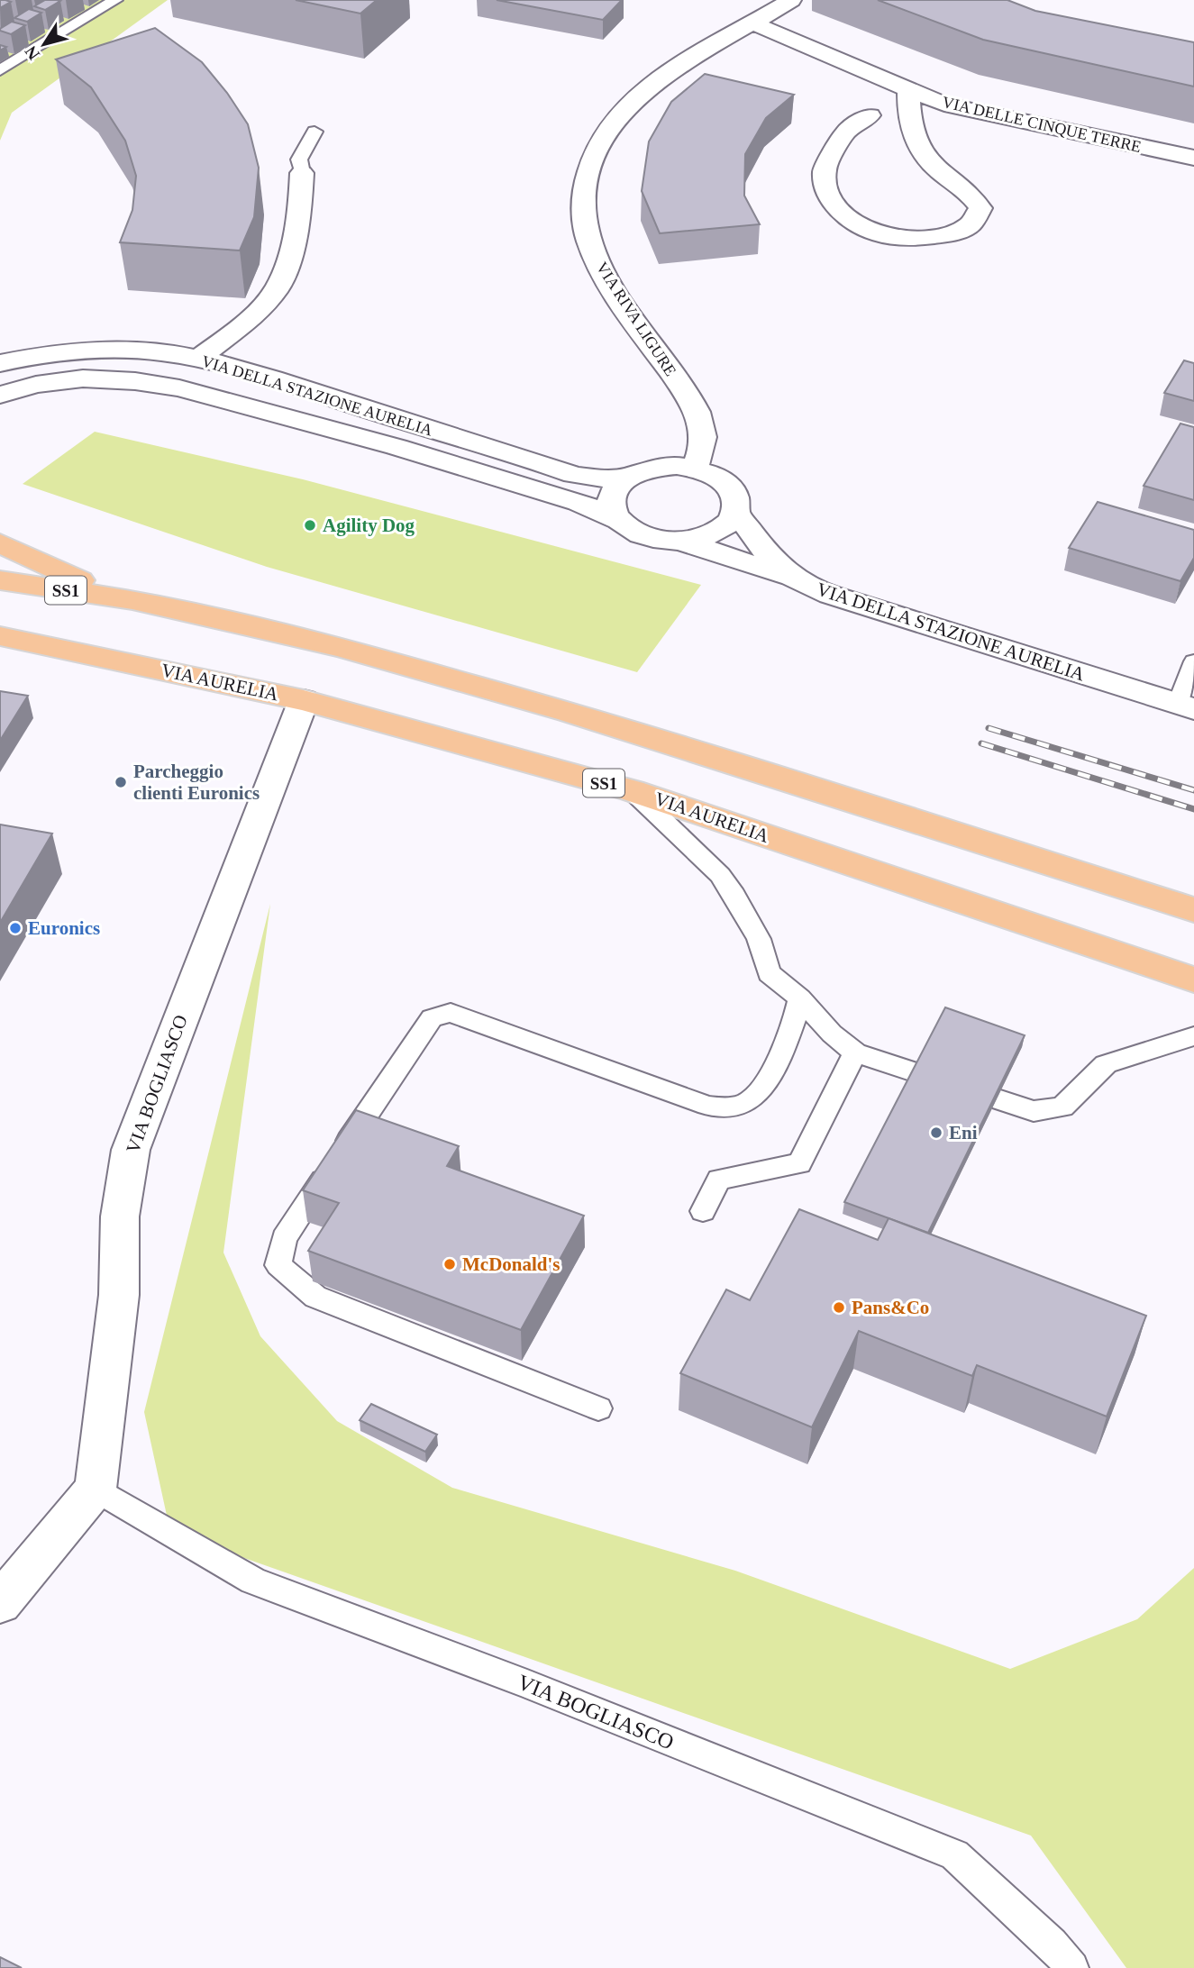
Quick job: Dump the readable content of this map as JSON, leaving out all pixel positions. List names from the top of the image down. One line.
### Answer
{"streets":{"highway":["SS1","VIA AURELIA"],"street":["VIA DELLE CINQUE TERRE","VIA RIVA LIGURE","VIA DELLA STAZIONE AURELIA","VIA BOGLIASCO"]},"crossings":[["VIA DELLE CINQUE TERRE","VIA RIVA LIGURE"],["VIA RIVA LIGURE","VIA DELLA STAZIONE AURELIA"],["VIA AURELIA","VIA BOGLIASCO"]],"places":["Agility Dog","Parcheggio clienti Euronics","Euronics","Eni","McDonald's","Pans&Co"],"north":"bottom left"}
